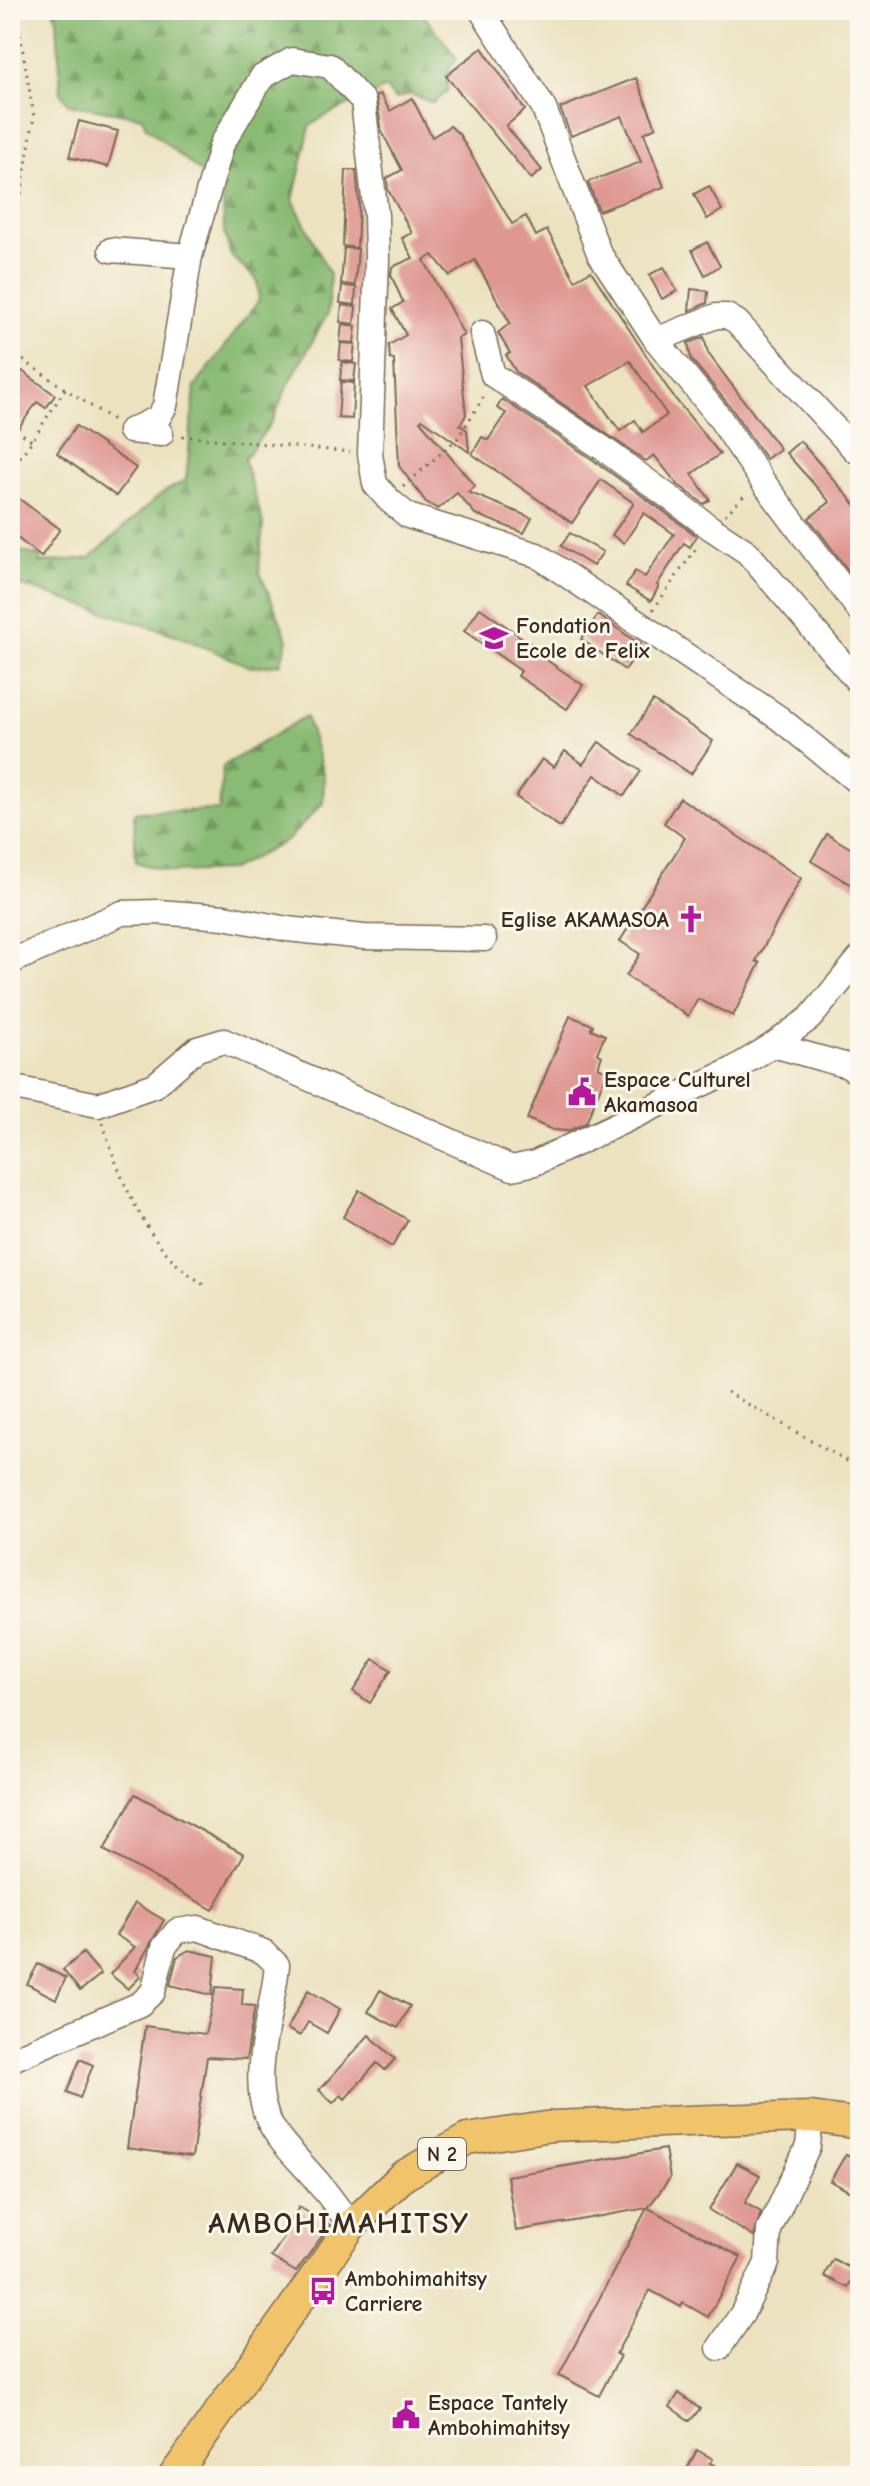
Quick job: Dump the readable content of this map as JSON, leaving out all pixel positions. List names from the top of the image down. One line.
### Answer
{"streets":{"main road":["N 2"]},"districts":["AMBOHIMAHITSY"],"places":{"school or university":["Fondation Ecole de Felix"],"church":["Eglise AKAMASOA"],"public building":["Espace Culturel Akamasoa","Espace Tantely Ambohimahitsy"],"bus stop":["Ambohimahitsy Carriere"]}}
